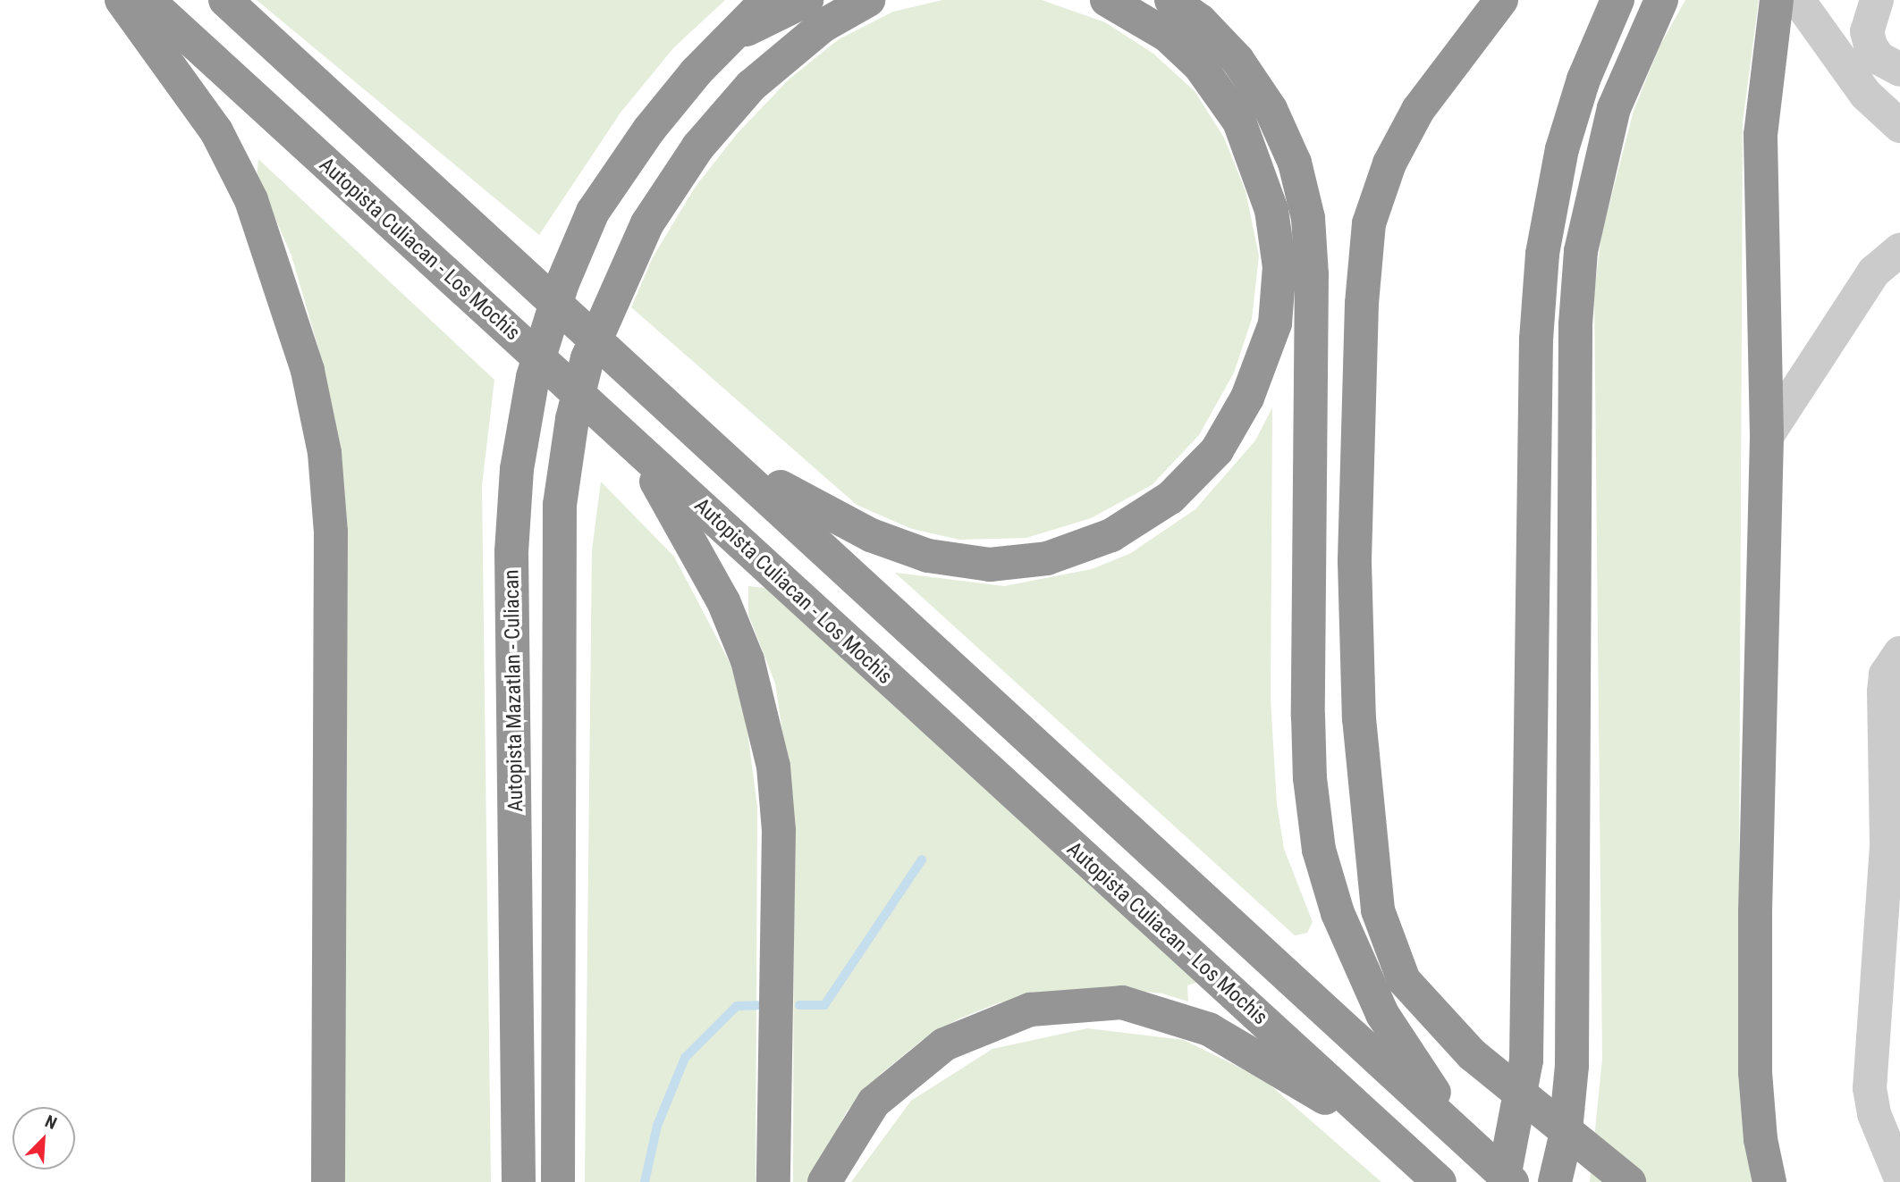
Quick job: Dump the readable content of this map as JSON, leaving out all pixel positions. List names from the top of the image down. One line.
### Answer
{"streets":{"highway":["Autopista Culiacan - Los Mochis","Autopista Mazatlan - Culiacan"]},"north":"top right"}
